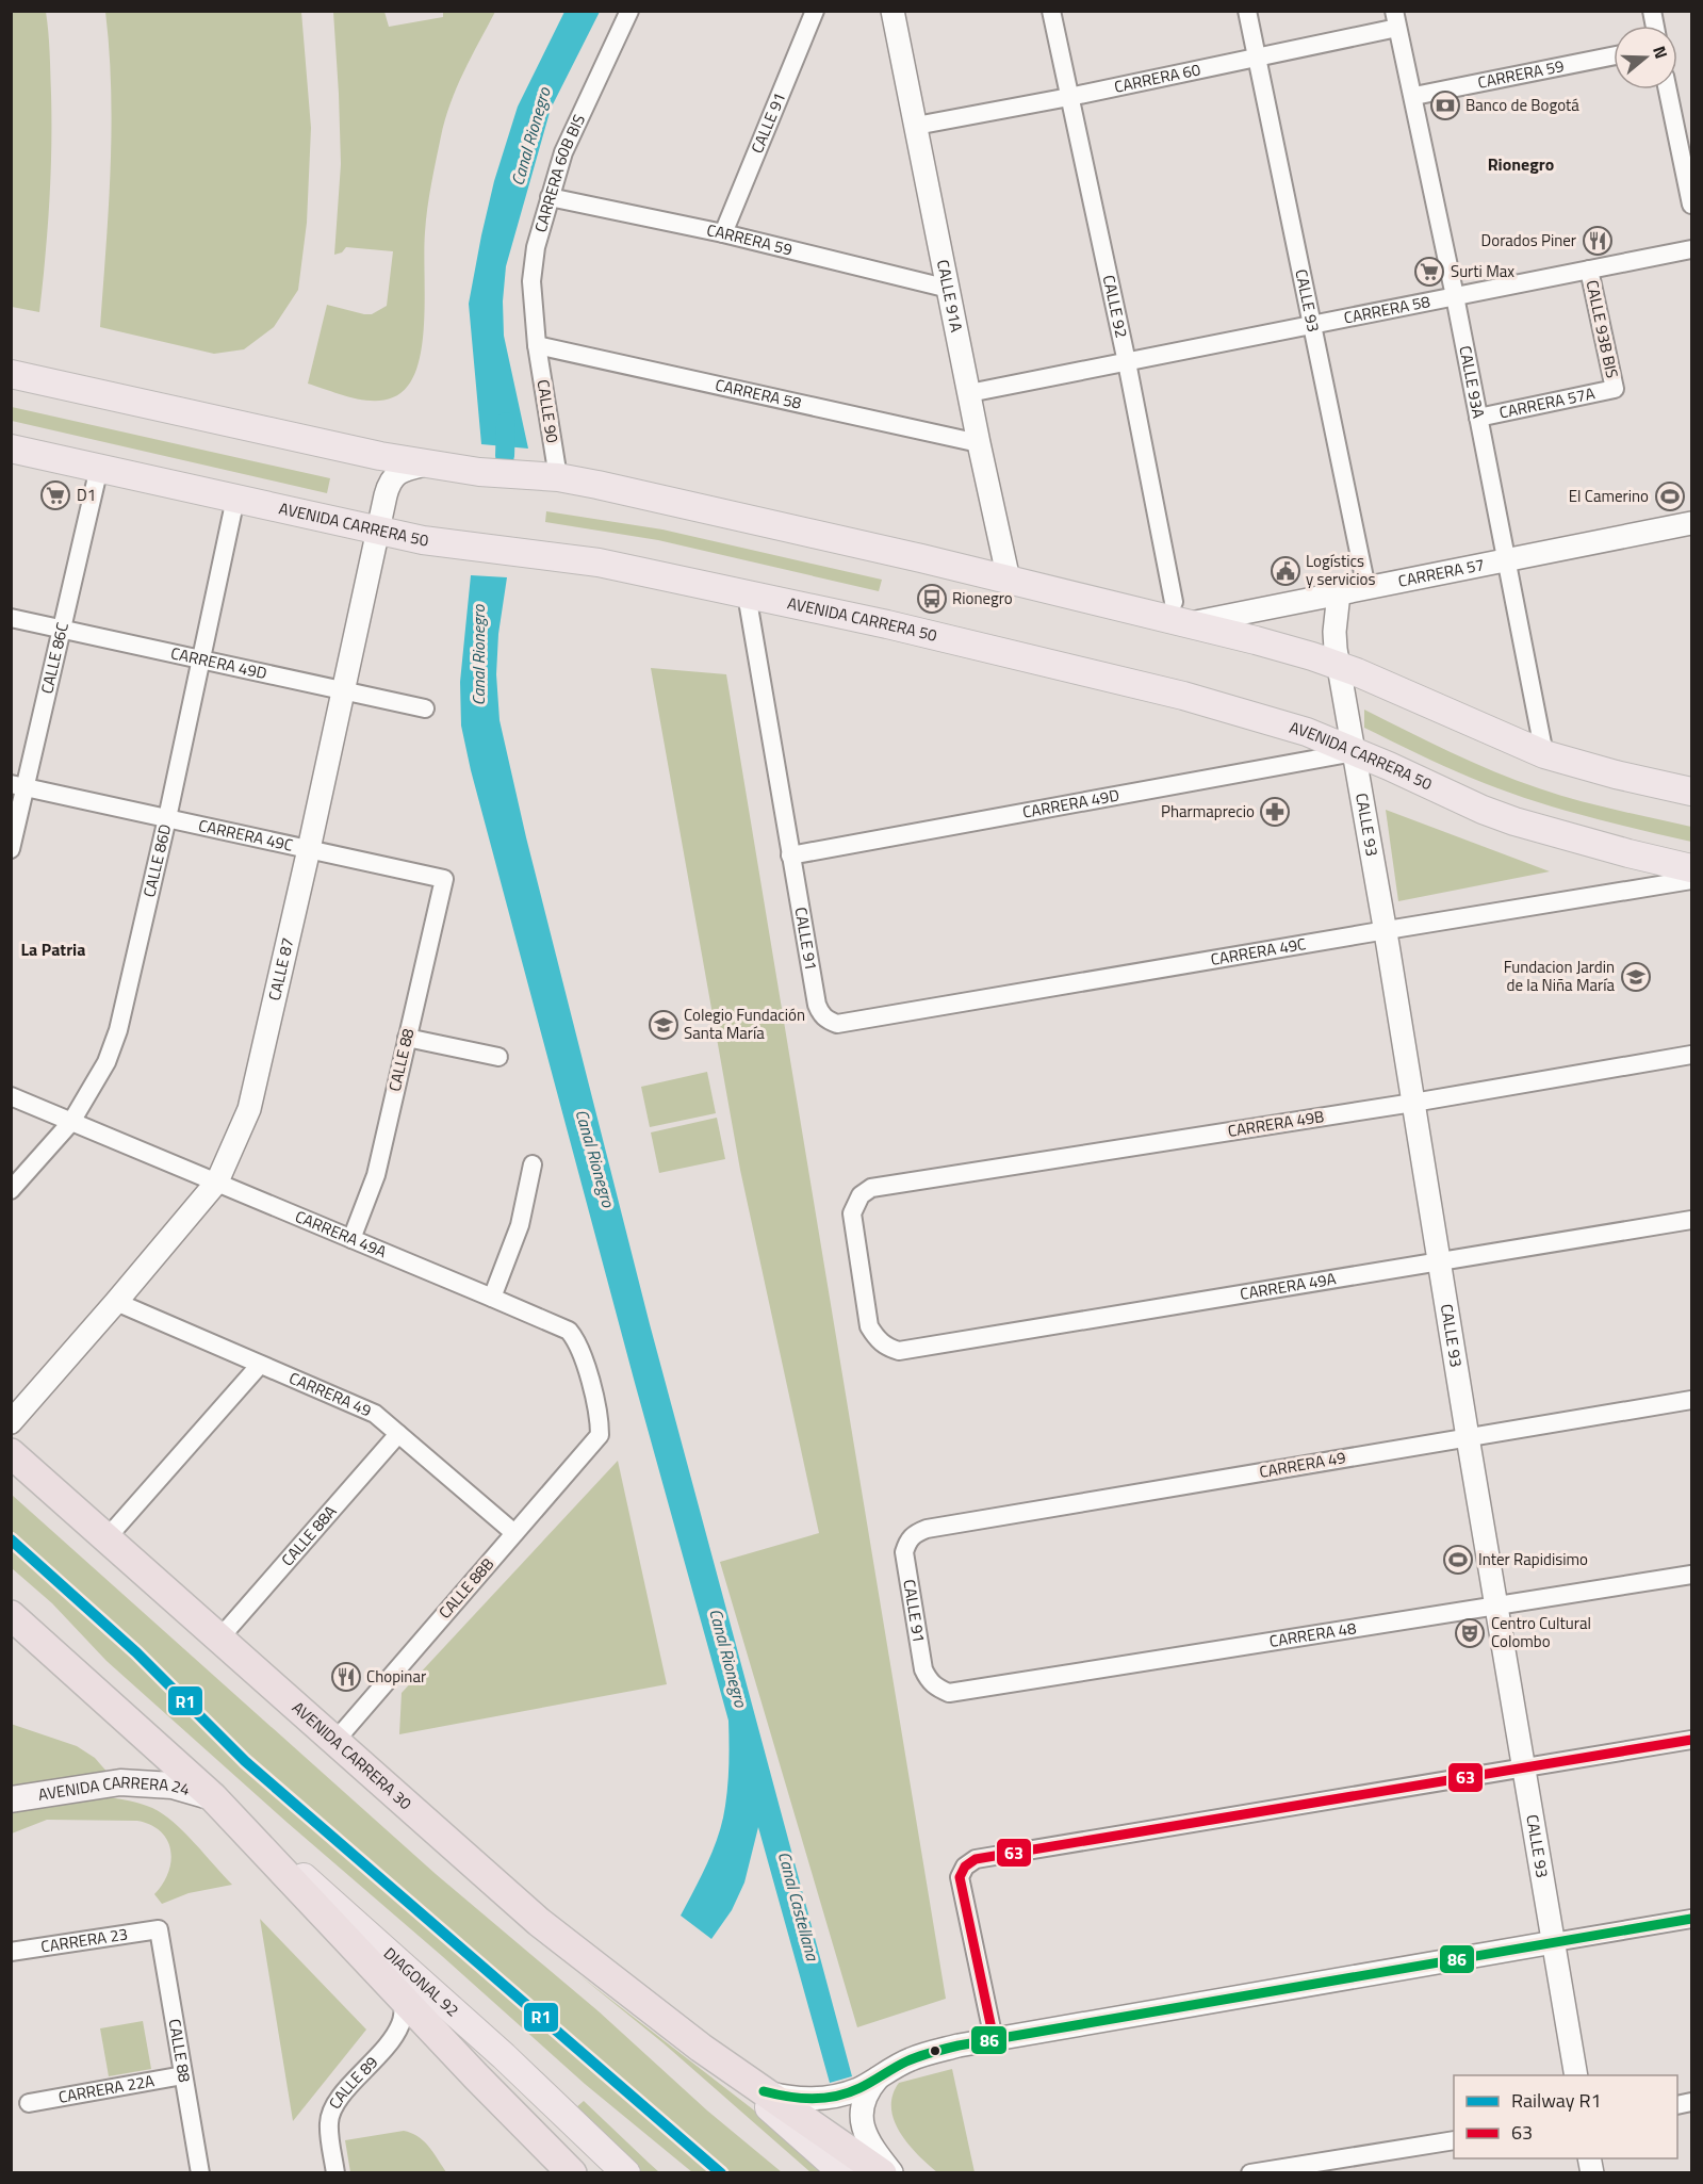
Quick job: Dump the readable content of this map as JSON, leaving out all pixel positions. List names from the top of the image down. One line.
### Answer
{"streets":{"highway":["AVENIDA CARRERA 30"],"main road":["AVENIDA CARRERA 50","AVENIDA CARRERA 24","DIAGONAL 92"],"street":["CARRERA 59","CARRERA 60","CALLE 91","CARRERA 60B BIS","CALLE 91A","CALLE 93","CALLE 92","CARRERA 58","CALLE 93B BIS","CALLE 93A","CARRERA 57A","CALLE 90","CARRERA 57","CALLE 86C","CARRERA 49D","CARRERA 49C","CALLE 86D","CALLE 87","CALLE 88","CARRERA 49B","CARRERA 49A","CARRERA 49","CALLE 88A","CALLE 88B","CARRERA 48","CARRERA 23","CALLE 89","CARRERA 22A"]},"crossings":[["CARRERA 59","CALLE 91"],["CARRERA 59","CARRERA 60B BIS"],["CARRERA 59","CALLE 91A"],["CARRERA 59","CALLE 93A"],["CARRERA 60","CALLE 91A"],["CARRERA 60","CALLE 93"],["CARRERA 60","CALLE 92"],["CARRERA 60","CALLE 93A"],["CALLE 91","AVENIDA CARRERA 50"],["CALLE 91","CARRERA 49D"],["CALLE 91","CARRERA 49C"],["CALLE 91","CARRERA 49"],["CALLE 91","CARRERA 48"],["CARRERA 60B BIS","CARRERA 58"],["CARRERA 60B BIS","CALLE 90"],["CALLE 91A","CARRERA 58"],["CALLE 93","CARRERA 58"],["CALLE 93","AVENIDA CARRERA 50"],["CALLE 93","CARRERA 57"],["CALLE 93","CARRERA 49D"],["CALLE 93","CARRERA 49C"],["CALLE 93","CARRERA 49B"],["CALLE 93","CARRERA 49A"],["CALLE 93","CARRERA 49"],["CALLE 93","CARRERA 48"],["CALLE 92","CARRERA 58"],["CARRERA 58","CALLE 93B BIS"],["CARRERA 58","CALLE 93A"],["CARRERA 58","CALLE 90"],["CALLE 93B BIS","CARRERA 57A"],["CALLE 93A","CARRERA 57A"],["CALLE 93A","CARRERA 57"],["AVENIDA CARRERA 50","CALLE 86C"],["AVENIDA CARRERA 50","CARRERA 49D"],["AVENIDA CARRERA 50","CALLE 86D"],["AVENIDA CARRERA 50","CALLE 87"],["CALLE 86C","CARRERA 49D"],["CALLE 86C","CARRERA 49C"],["CARRERA 49D","CALLE 86D"],["CARRERA 49D","CALLE 87"],["CARRERA 49C","CALLE 86D"],["CARRERA 49C","CALLE 87"],["CARRERA 49C","CALLE 88"],["CALLE 86D","CARRERA 49A"],["CALLE 87","CARRERA 49A"],["CALLE 87","CARRERA 49"],["CALLE 88","CARRERA 49A"],["CALLE 88","CARRERA 23"],["CALLE 88","CARRERA 22A"],["CARRERA 49B","CARRERA 49A"],["CARRERA 49A","CALLE 88B"],["CARRERA 49","CALLE 88A"],["CARRERA 49","CALLE 88B"],["CALLE 88A","AVENIDA CARRERA 30"],["CALLE 88B","AVENIDA CARRERA 30"],["AVENIDA CARRERA 24","DIAGONAL 92"]],"districts":["Rionegro","La Patria"],"water":["Canal Rionegro","Canal Castellana"],"places":{"bank":["Banco de Bogotá"],"restaurant":["Dorados Piner","Chopinar"],"supermarket":["Surti Max","D1"],"sports":["El Camerino","Inter Rapidisimo"],"public building":["Logístics y servicios"],"bus stop":["Rionegro"],"pharmacy":["Pharmaprecio"],"school or university":["Fundacion Jardin de la Niña María","Colegio Fundación Santa María"],"theatre":["Centro Cultural Colombo"]},"lines":["rail line R1","transit line 63","transit line 86"],"legend":["Railway R1","63"],"north":"right"}
